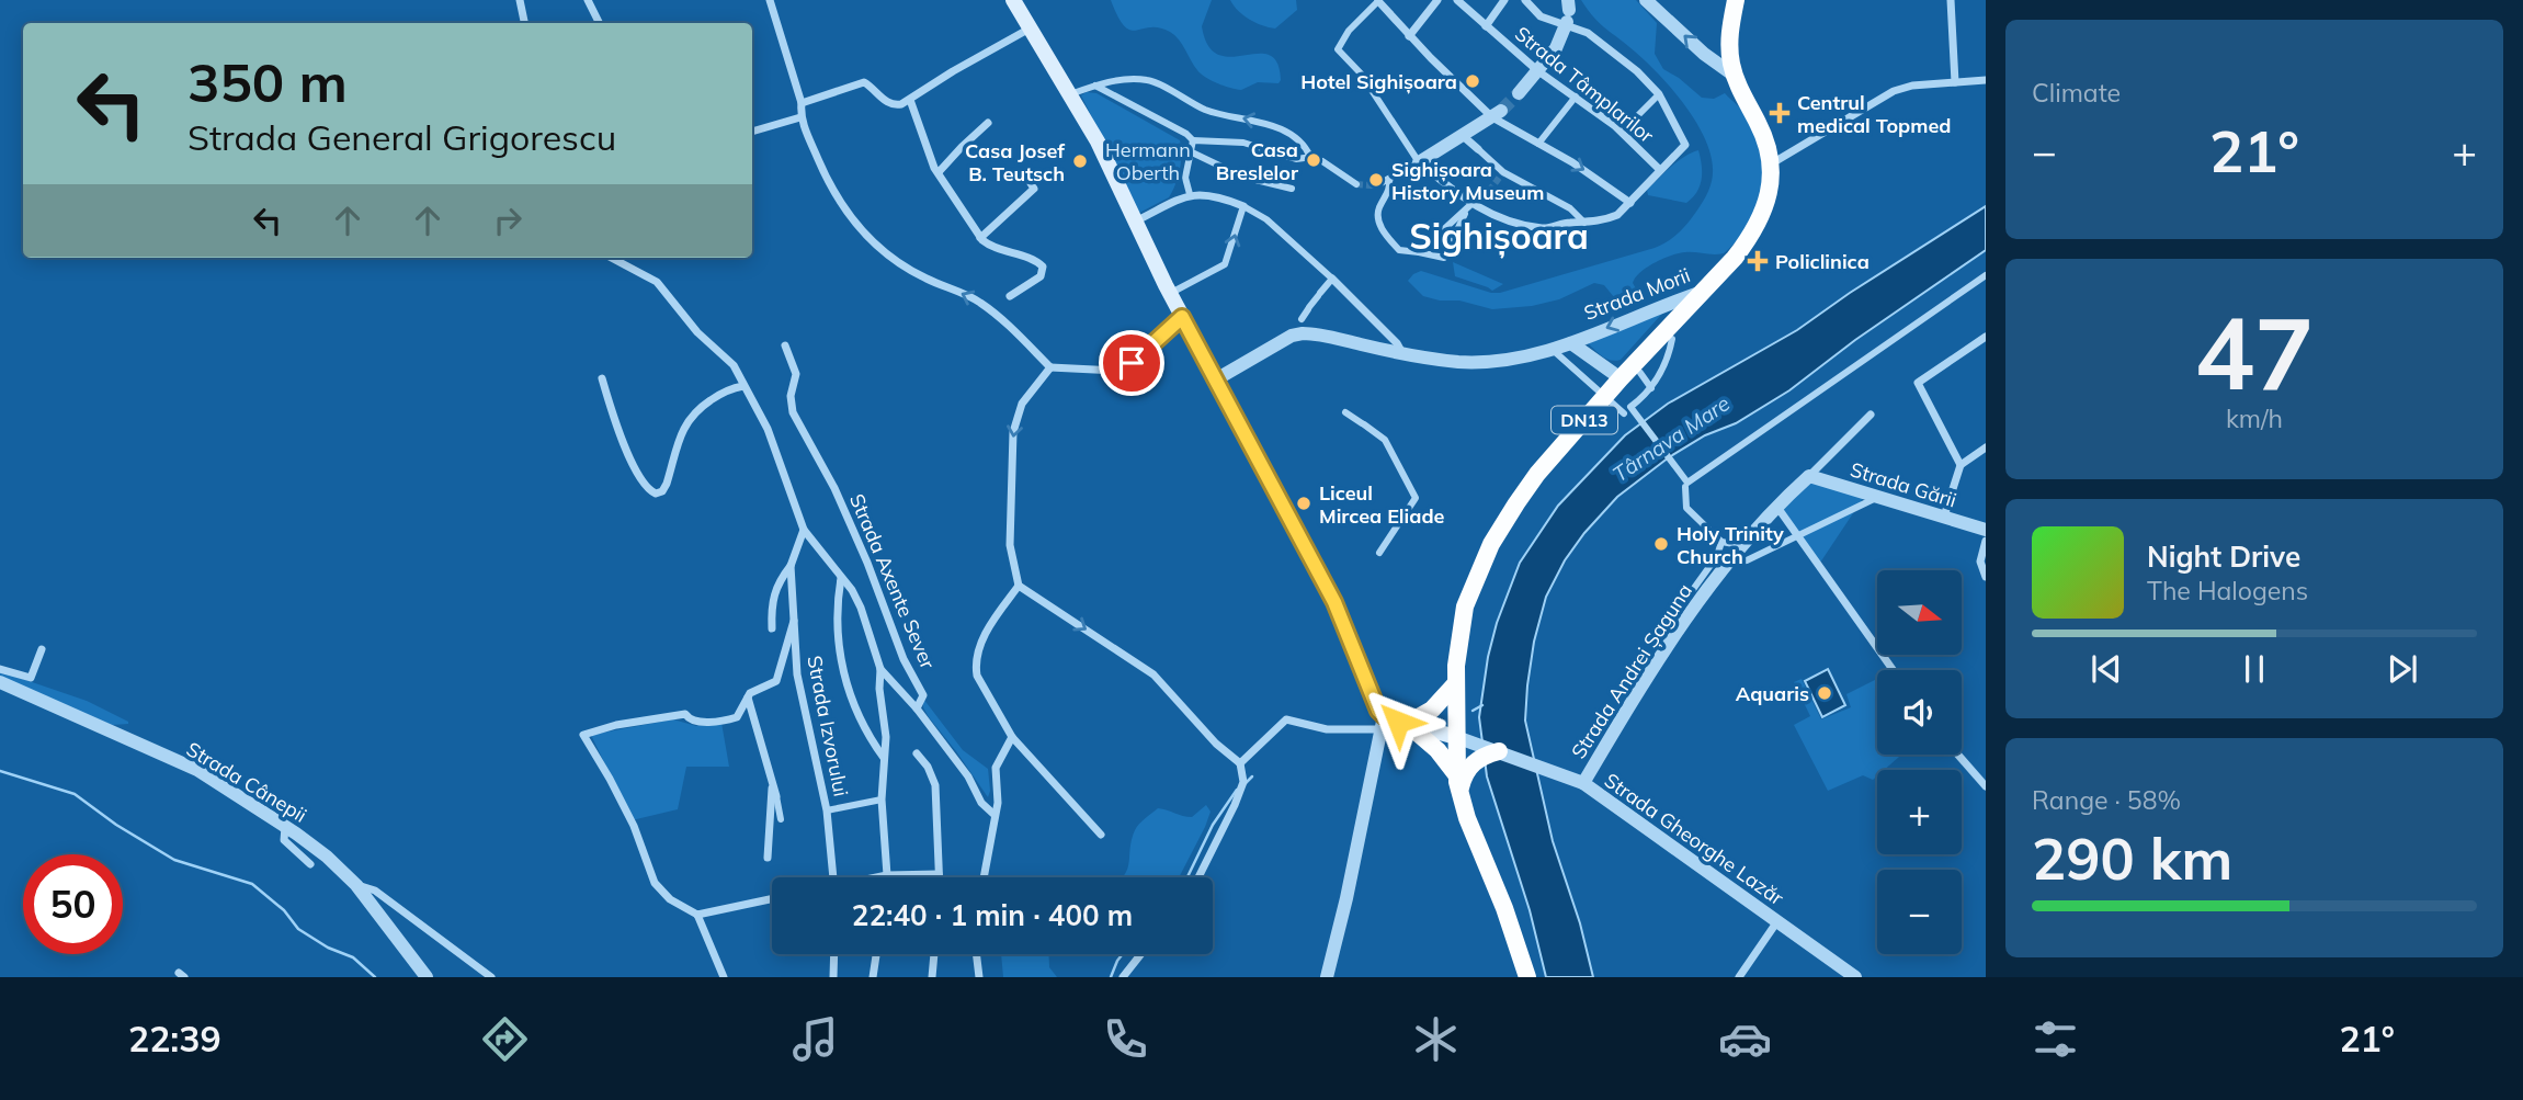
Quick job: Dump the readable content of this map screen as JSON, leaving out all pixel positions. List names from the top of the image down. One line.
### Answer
{"streets":{"highway":["Strada Morii","DN13"],"street":["Strada Tâmplarilor","Strada Gării","Strada Axente Sever","Strada Andrei Șaguna","Strada Izvorului","Strada Cânepii","Strada Gheorghe Lazăr"]},"crossings":[["Strada Morii","DN13"],["Strada Gării","Strada Andrei Șaguna"],["Strada Andrei Șaguna","Strada Gheorghe Lazăr"]],"districts":["Sighișoara"],"water":["Târnava Mare"],"parks":["Hermann Oberth"],"places":{"other":["Hotel Sighișoara","Casa Breslelor","Casa Josef B. Teutsch","Sighișoara History Museum","Liceul Mircea Eliade","Holy Trinity Church","Aquaris"],"health":["Centrul medical Topmed","Policlinica"]},"north":"right","page":{"tile":["Climate",["47","km/h"],["Range · 58%","290 km"]],"turn":["350 m","Strada General Grigorescu"],"heat":["−","21°","+"],"song":["Night Drive","The Halogens"],"map_buttons":["+","−"],"limit":"50","trip":"22:40 · 1 min · 400 m","tabs":["22:39","21°"]}}
